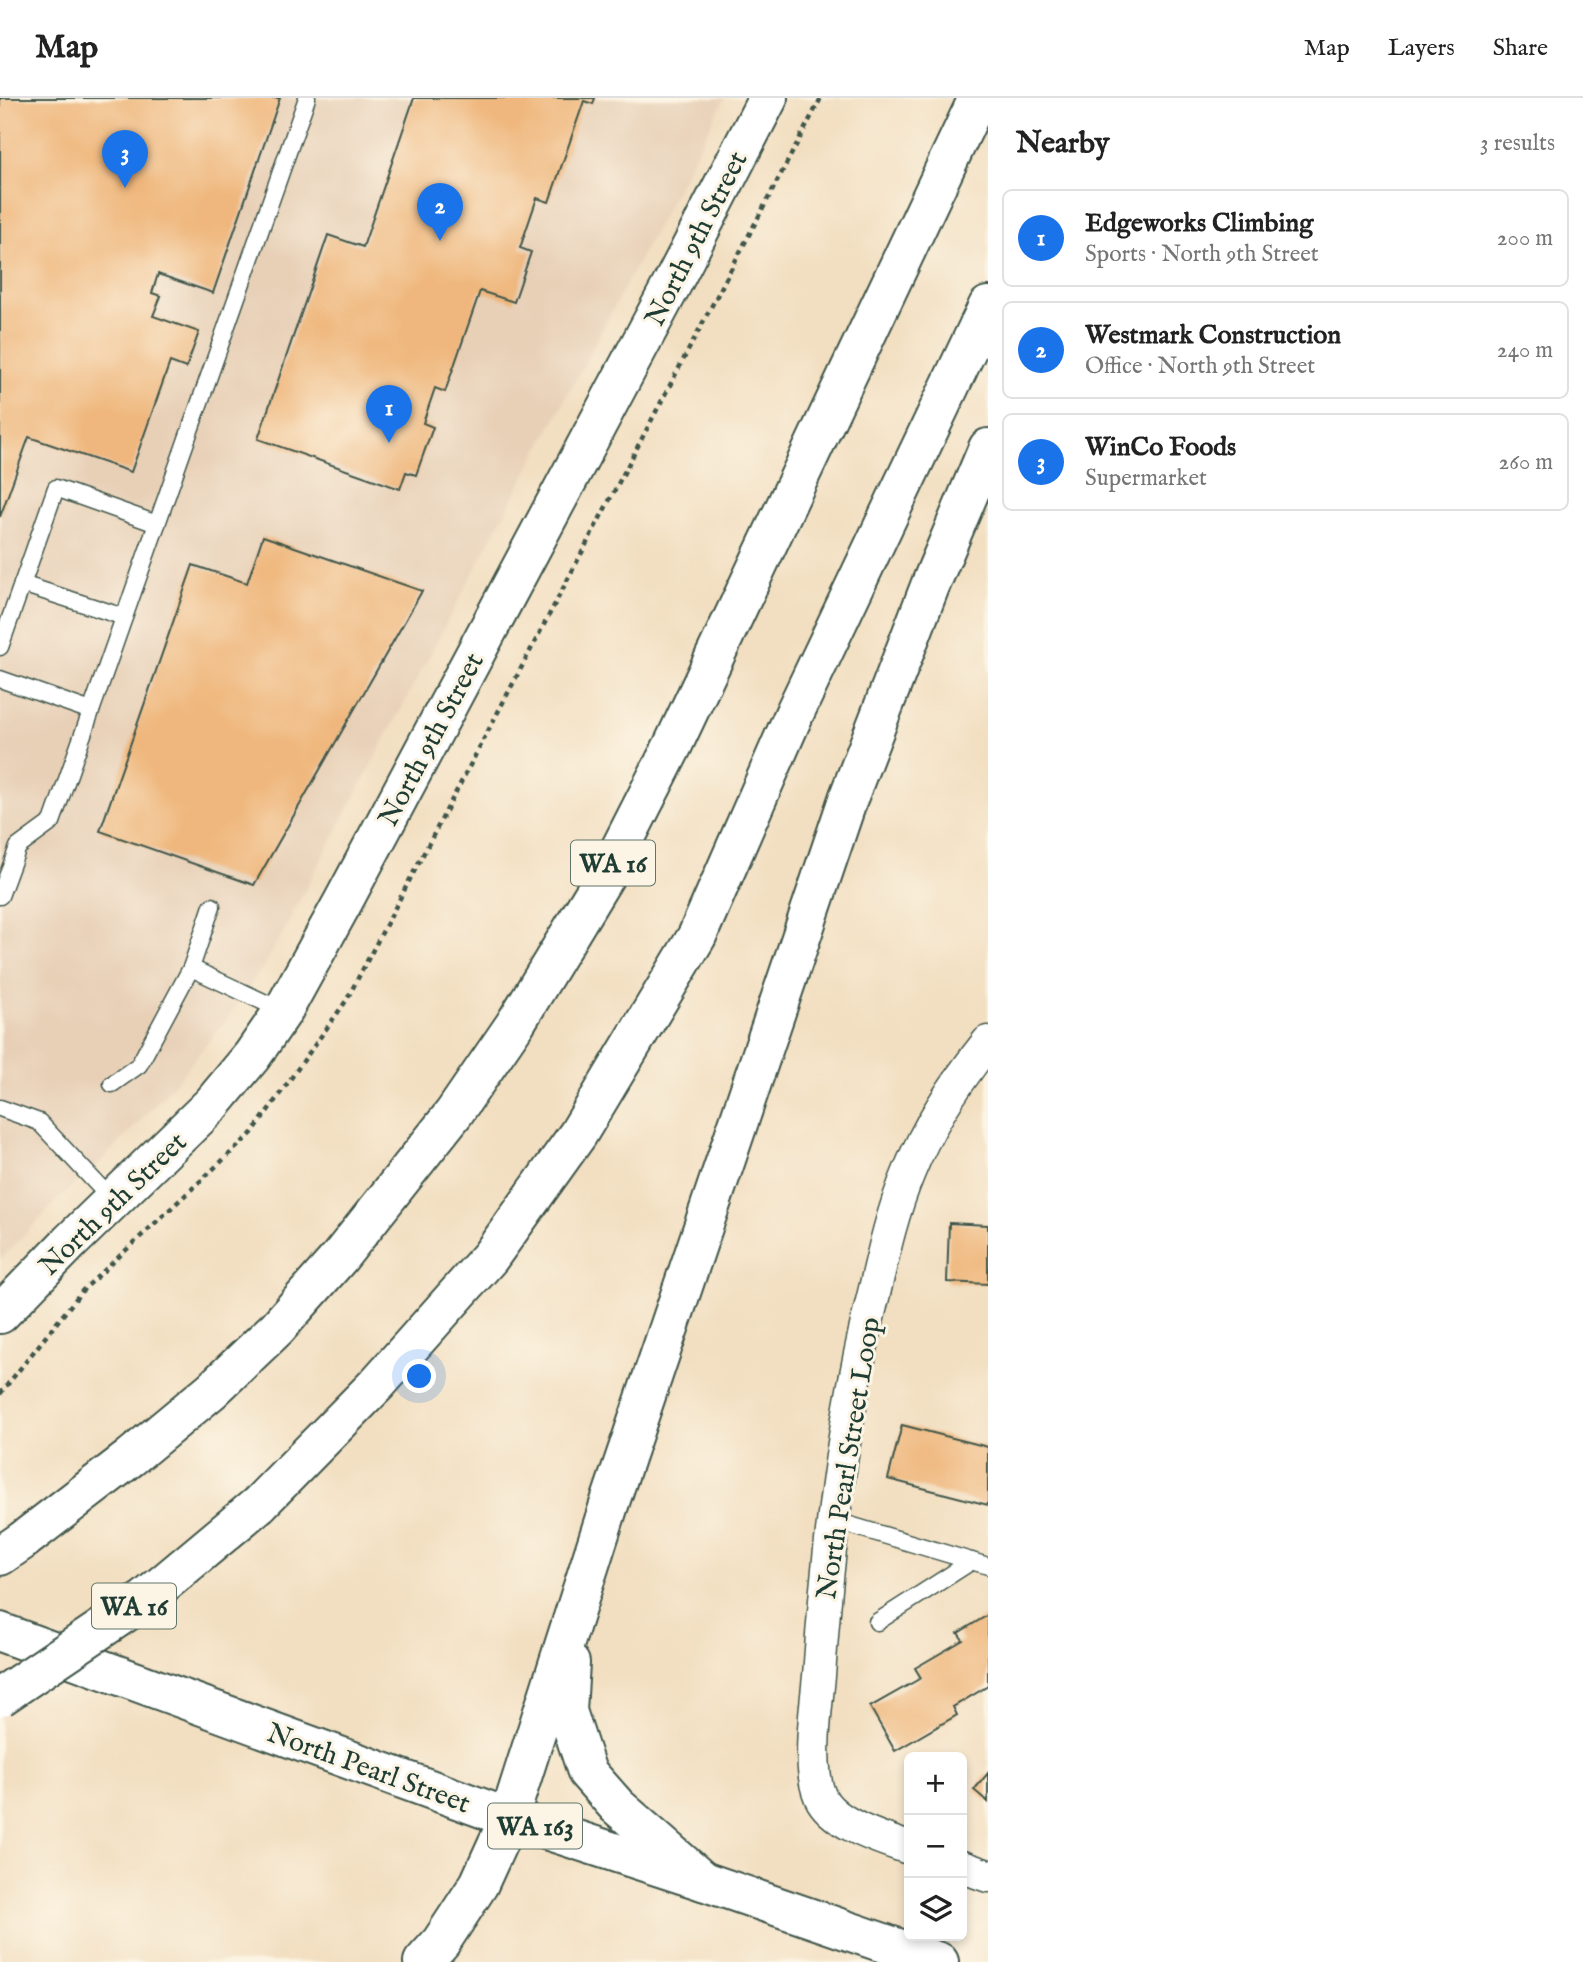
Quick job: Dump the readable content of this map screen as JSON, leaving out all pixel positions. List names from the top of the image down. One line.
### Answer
{"streets":{"main road":["North 9th Street","WA 16","North Pearl Street","WA 163"],"street":["North Pearl Street Loop"]},"page":{"header":"Map","nav":["Map","Layers","Share"],"heading":["Nearby","3 results"],"pins":["3","2","1"],"list":[{"mark":"1","name":"Edgeworks Climbing","note":"Sports · North 9th Street","value":"200 m"},{"mark":"2","name":"Westmark Construction","note":"Office · North 9th Street","value":"240 m"},{"mark":"3","name":"WinCo Foods","note":"Supermarket","value":"260 m"}],"map_buttons":["+","−"]}}
